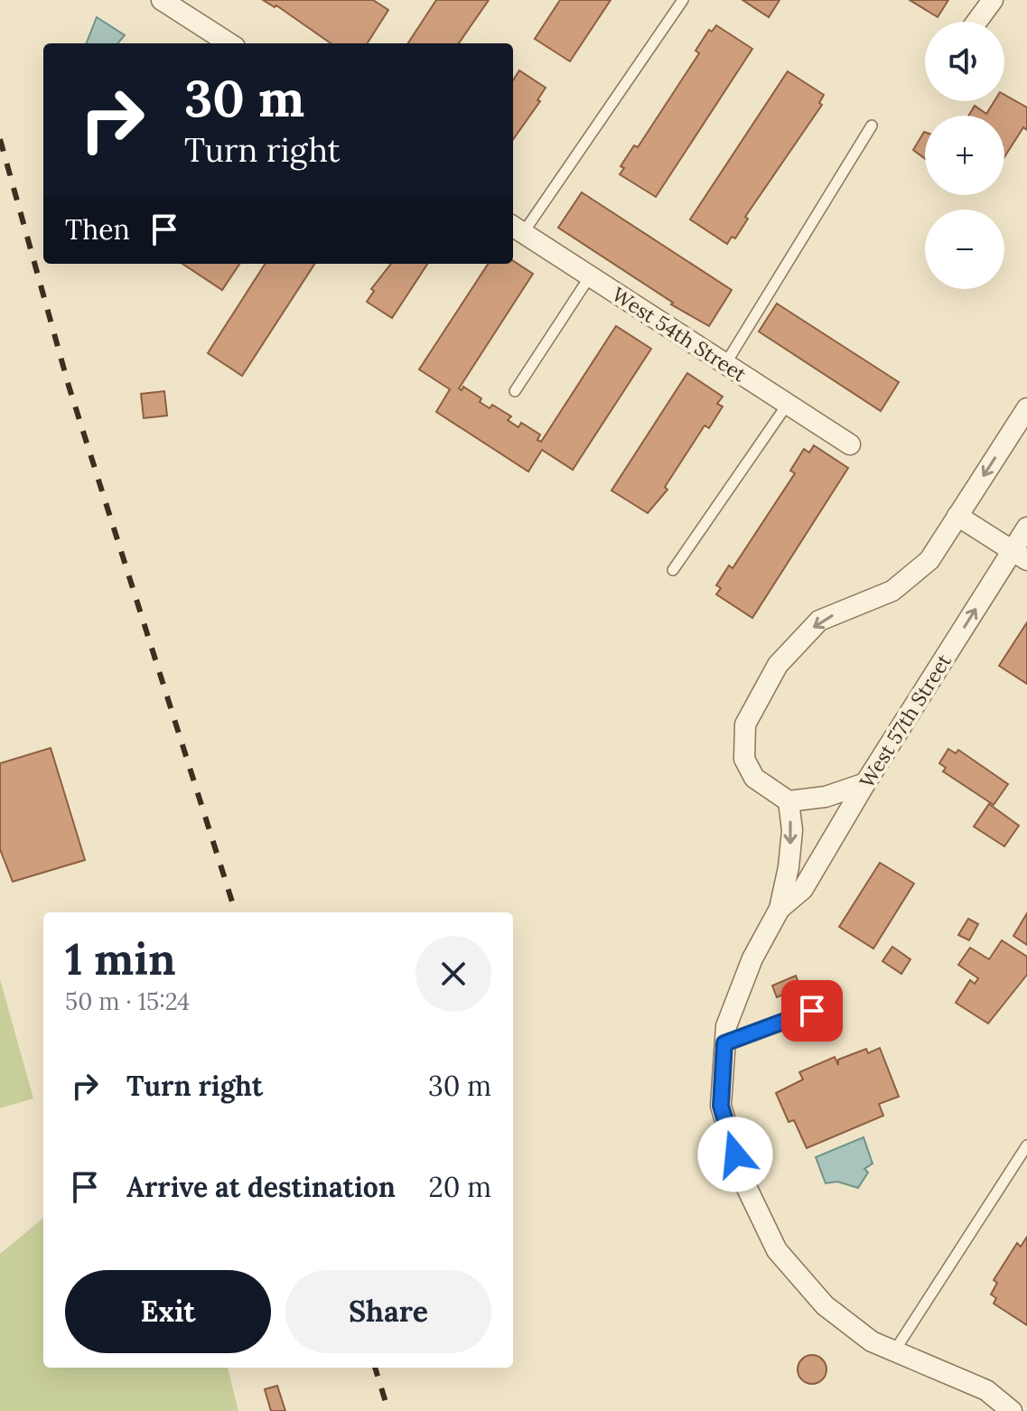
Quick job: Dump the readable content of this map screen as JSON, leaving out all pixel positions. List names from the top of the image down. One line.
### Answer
{"streets":{"street":["West 54th Street","West 57th Street"]},"page":{"map_buttons":["+","−"],"turn":["30 m","Turn right"],"then":"Then","heading":["1 min","50 m · 15:24"],"list":[{"name":"Turn right","value":"30 m"},{"name":"Arrive at destination","value":"20 m"}],"buttons":["Exit","Share"]}}
